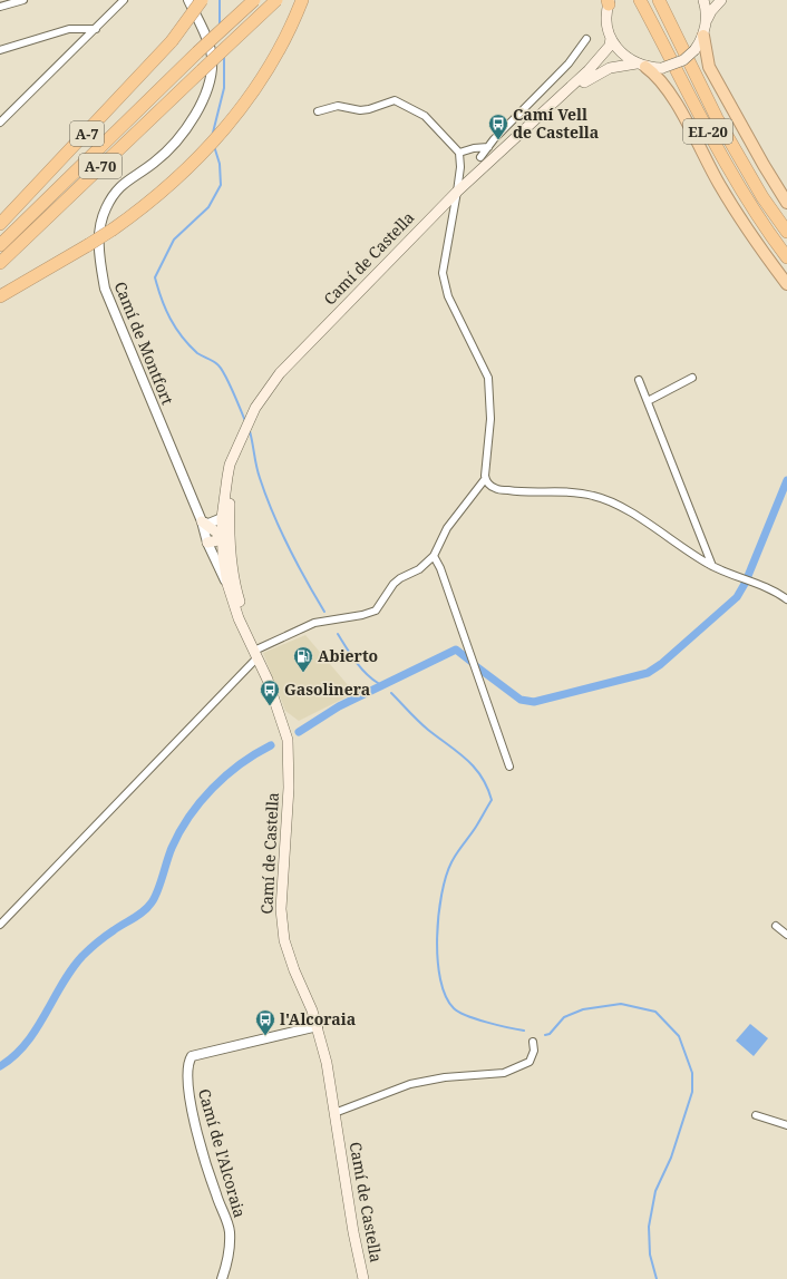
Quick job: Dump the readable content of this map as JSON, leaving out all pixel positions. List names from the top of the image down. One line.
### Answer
{"streets":{"highway":["EL-20","A-7","A-70"],"main road":["Camí de Castella"],"street":["Camí de Montfort","Camí de l'Alcoraia"]},"crossings":[["Camí de Castella","Camí de Montfort"],["Camí de Castella","Camí de l'Alcoraia"]],"places":{"bus stop":["Camí Vell de Castella","Gasolinera","l'Alcoraia"],"fuel station":["Abierto"]}}
